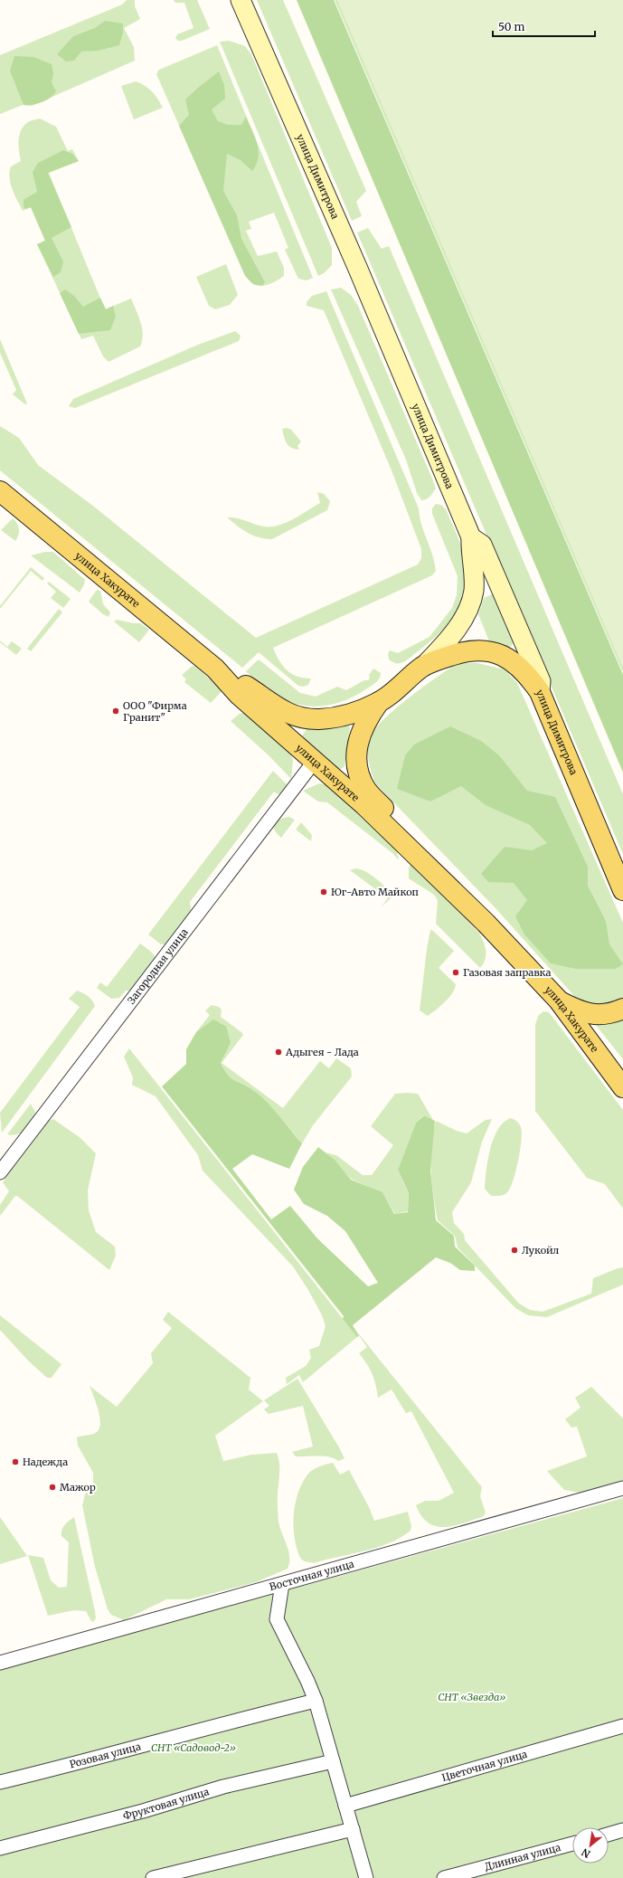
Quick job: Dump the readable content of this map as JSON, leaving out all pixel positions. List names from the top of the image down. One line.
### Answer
{"streets":{"main road":["улица Димитрова","улица Хакурате"],"street":["Загородная улица","Восточная улица","Розовая улица","Цветочная улица","Фруктовая улица","Длинная улица"]},"crossings":[["улица Хакурате","Загородная улица"]],"parks":["СНТ «Звезда»","СНТ «Садовод-2»"],"places":["ООО \"Фирма Гранит\"","Юг-Авто Майкоп","Газовая заправка","Адыгея - Лада","Лукойл","Надежда","Мажор"],"scale_bar":"50 m","north":"bottom left"}
